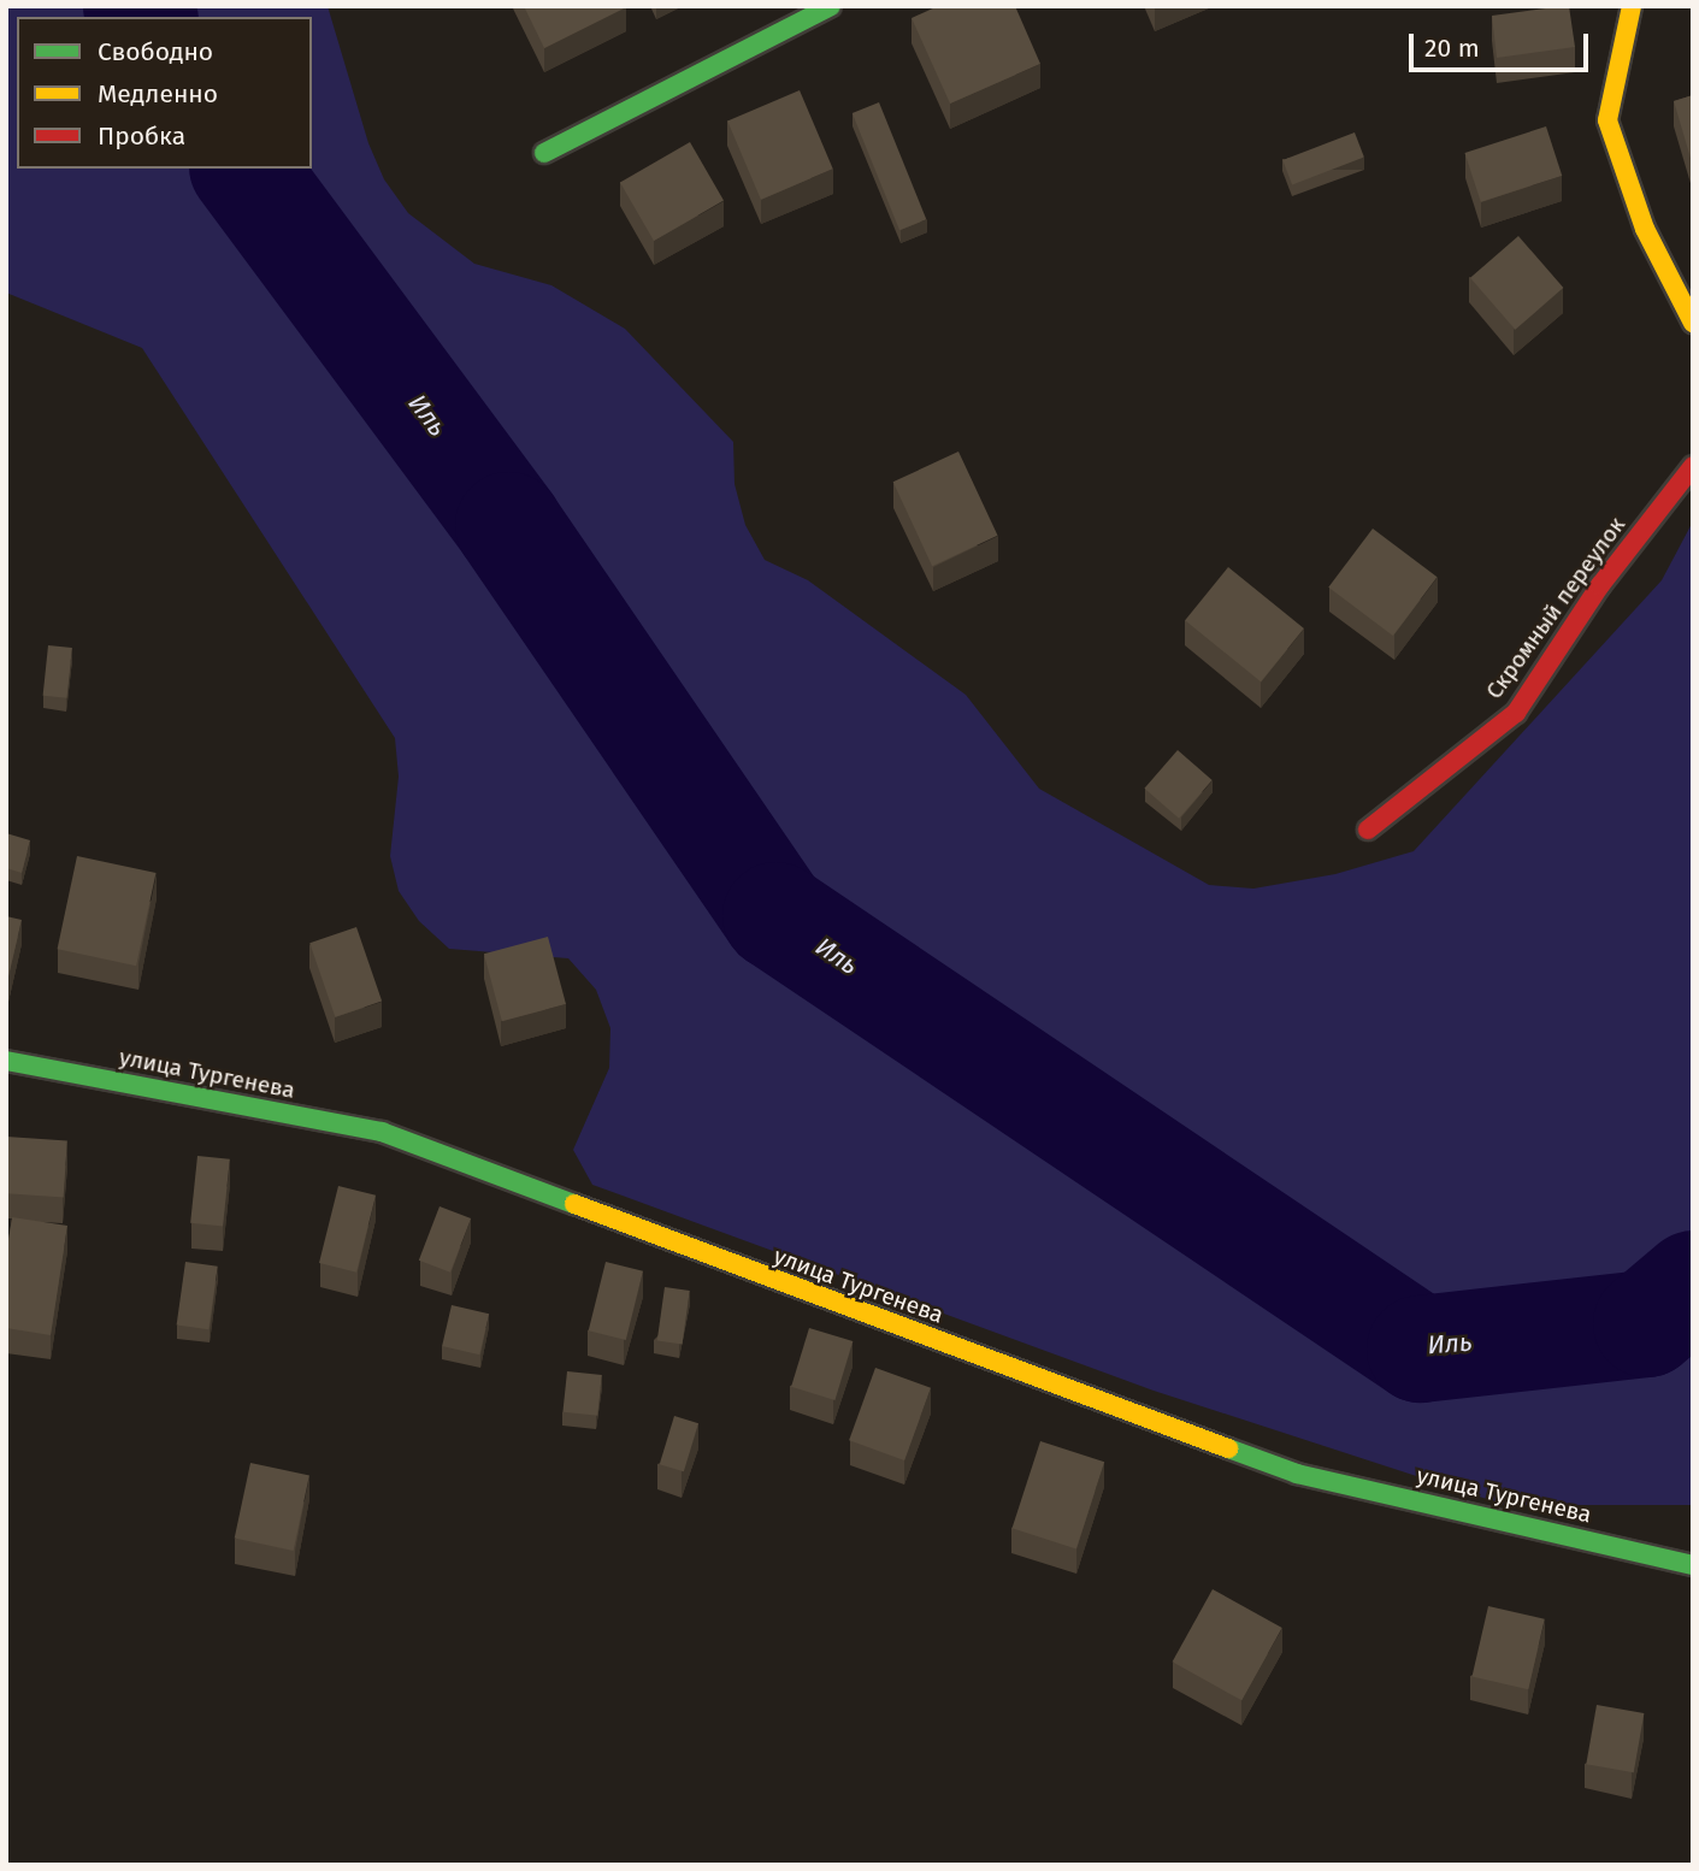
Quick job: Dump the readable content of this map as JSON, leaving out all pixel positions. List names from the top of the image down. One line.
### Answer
{"streets":{"street":["Скромный переулок","улица Тургенева"]},"water":["Иль"],"legend":["Свободно","Медленно","Пробка"],"scale_bar":"20 m"}
